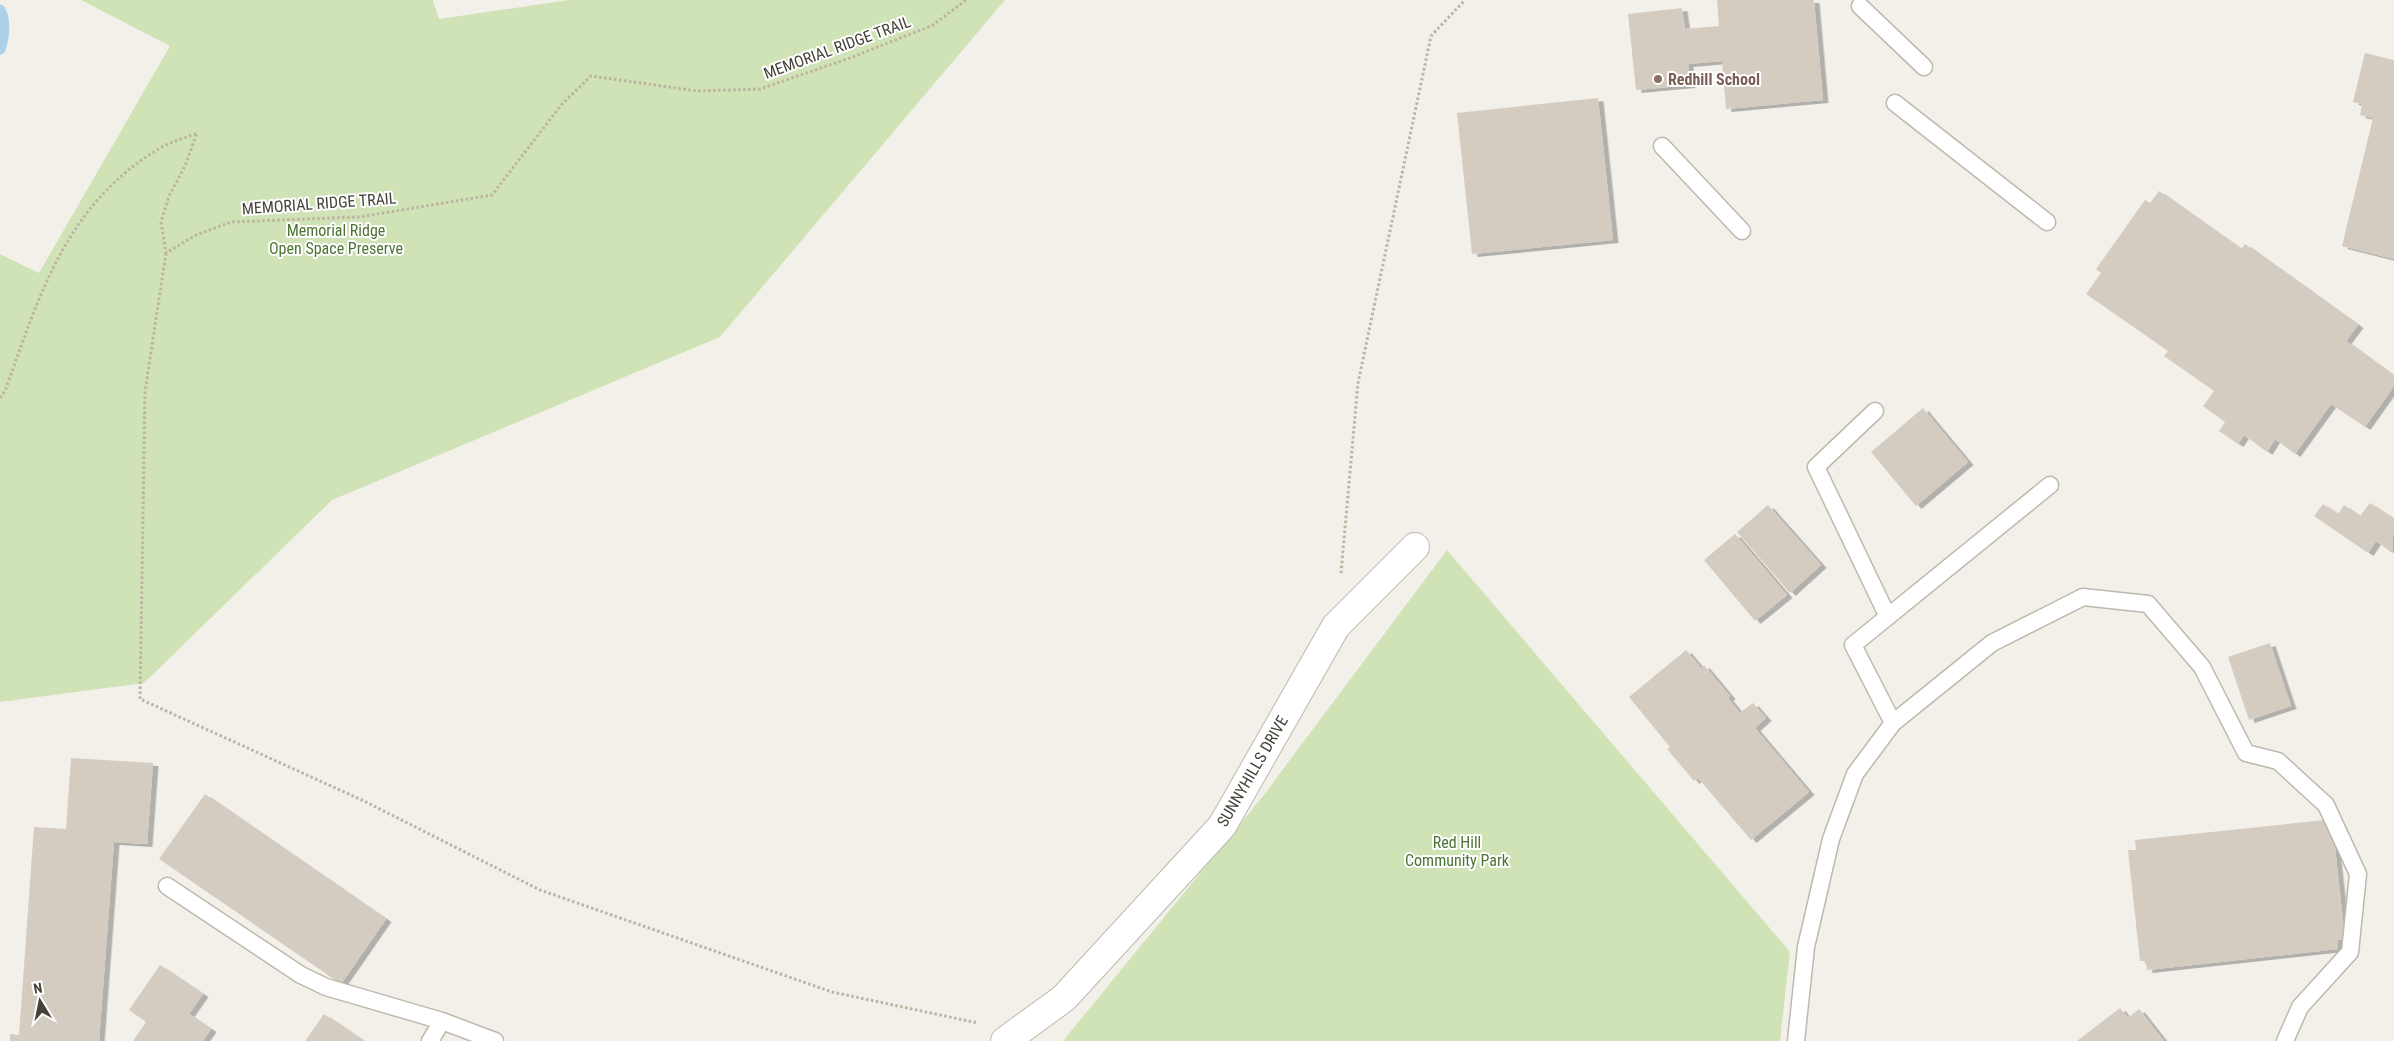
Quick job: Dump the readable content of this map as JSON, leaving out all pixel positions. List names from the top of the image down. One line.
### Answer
{"streets":{"street":["SUNNYHILLS DRIVE"],"path":["MEMORIAL RIDGE TRAIL"]},"parks":["Memorial Ridge Open Space Preserve","Red Hill Community Park"],"places":["Redhill School"],"north":"top"}
